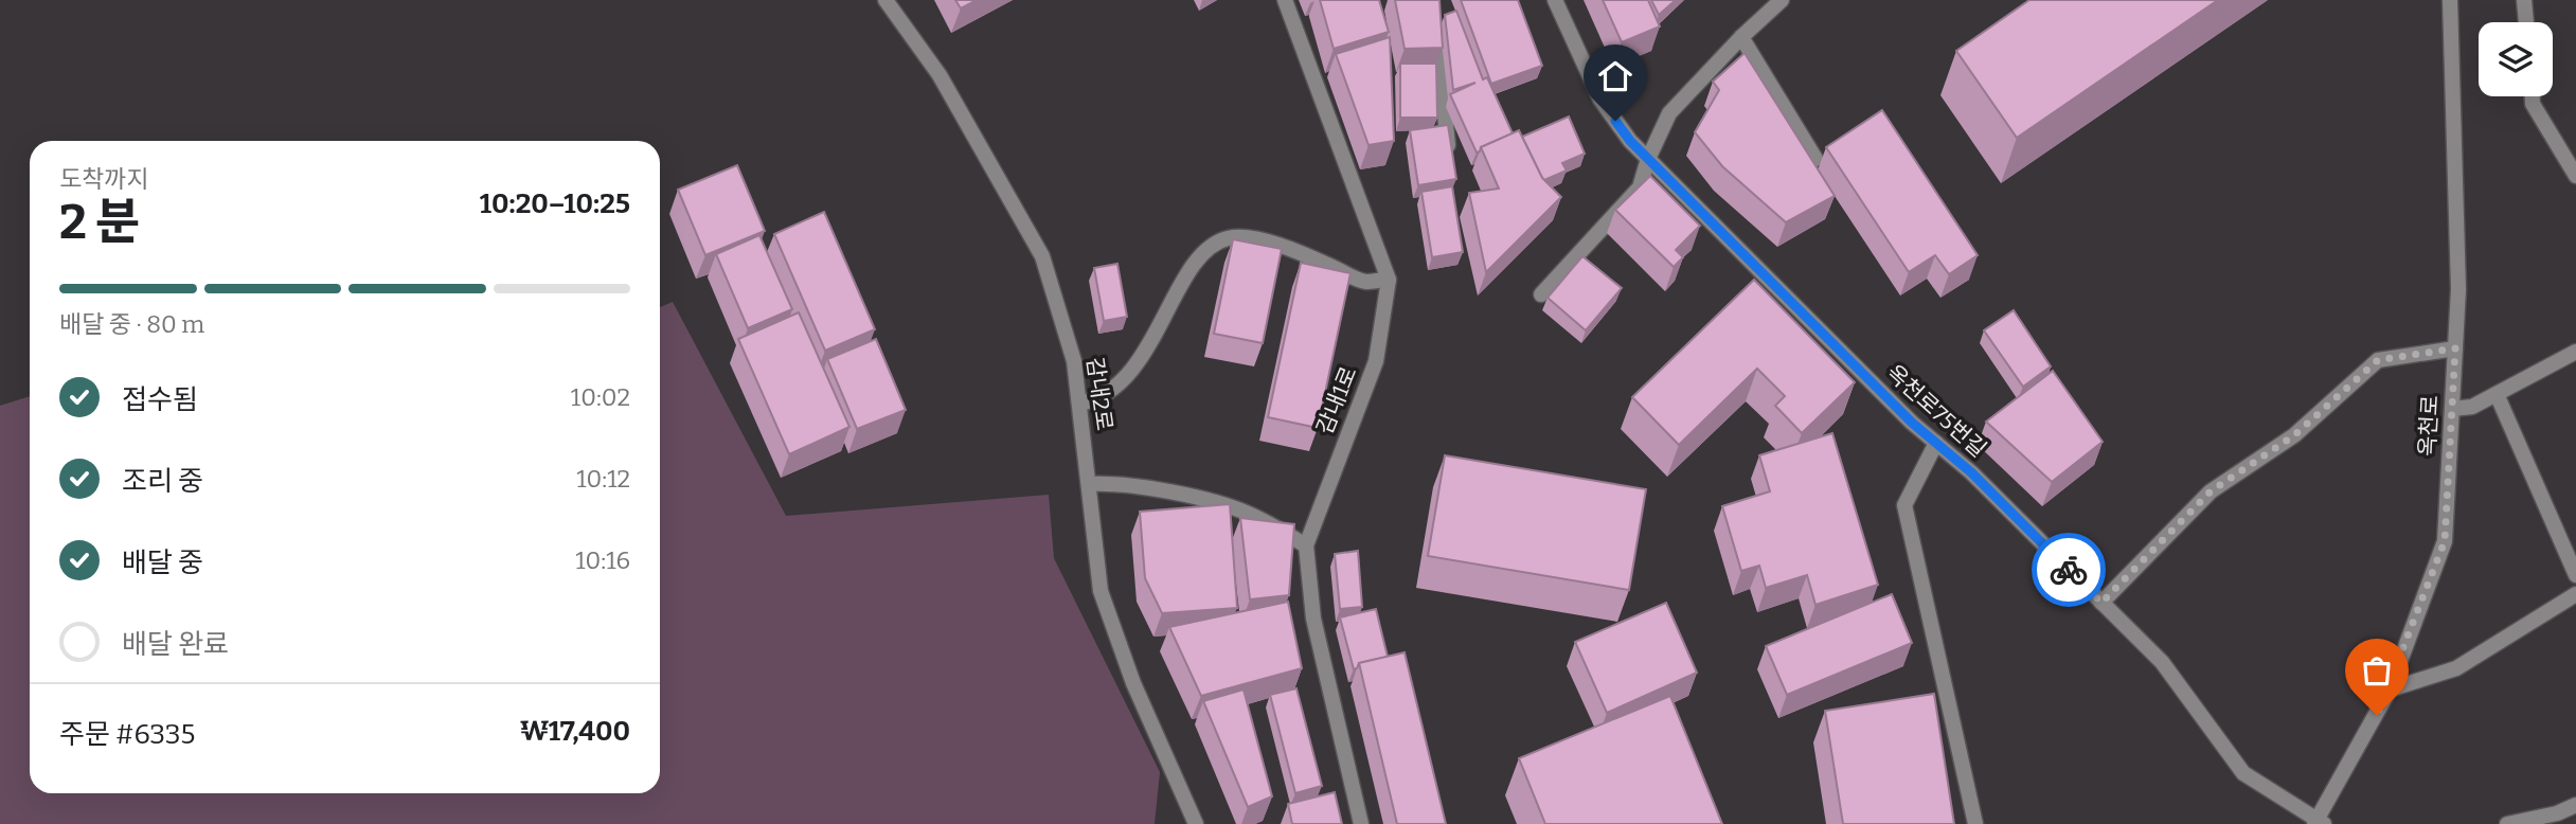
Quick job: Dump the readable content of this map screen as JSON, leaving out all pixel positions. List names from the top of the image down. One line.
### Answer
{"streets":{"street":["감내2로","감내1로","옥천로75번길","옥천로"]},"crossings":[["옥천로75번길","옥천로"]],"page":{"heading":["2 분","도착까지","10:20–10:25"],"panel":["주문 #6335","₩17,400"],"bar":"배달 중 · 80 m","list":[["접수됨","10:02"],["조리 중","10:12"],["배달 중","10:16"],"배달 완료"]}}
